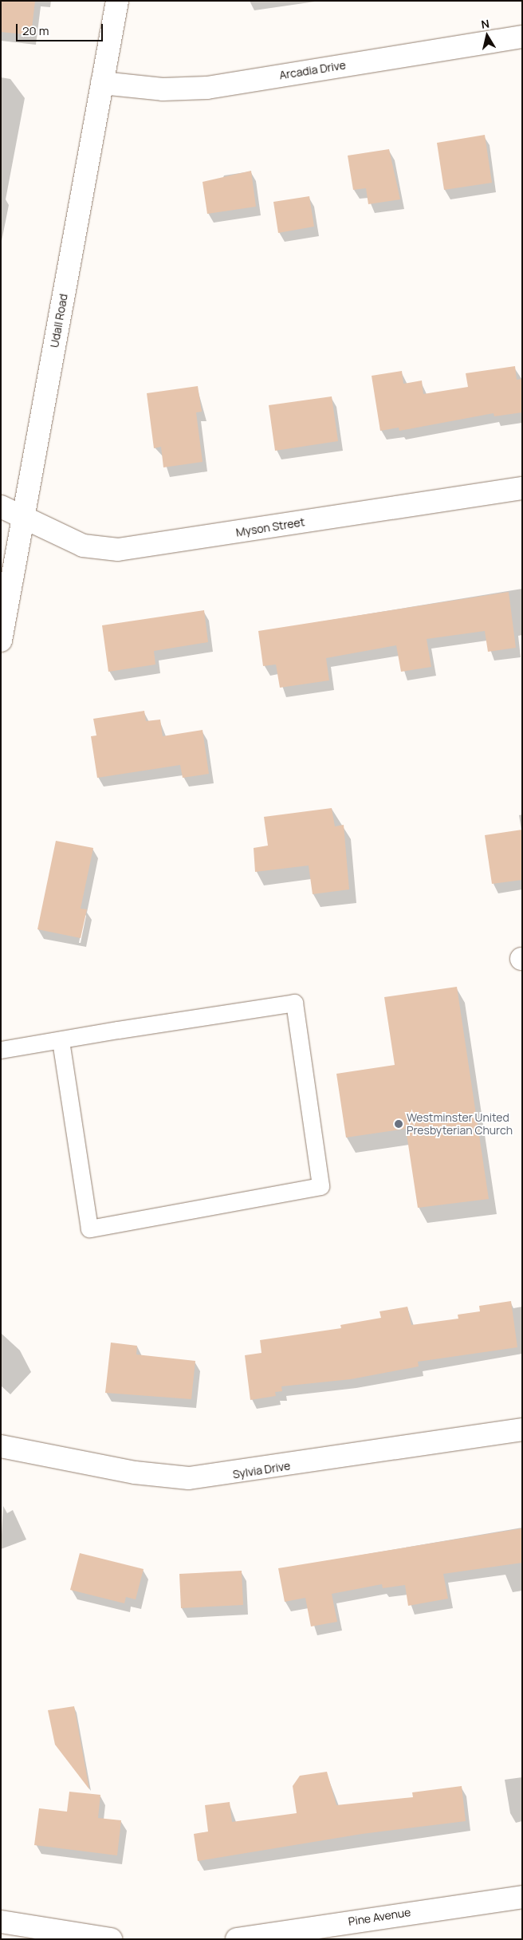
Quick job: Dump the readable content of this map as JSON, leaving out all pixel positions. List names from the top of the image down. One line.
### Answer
{"streets":{"street":["Arcadia Drive","Udall Road","Myson Street","Sylvia Drive","Pine Avenue"]},"crossings":[["Arcadia Drive","Udall Road"],["Udall Road","Myson Street"]],"places":["Westminster United Presbyterian Church"],"scale_bar":"20 m","north":"top"}
